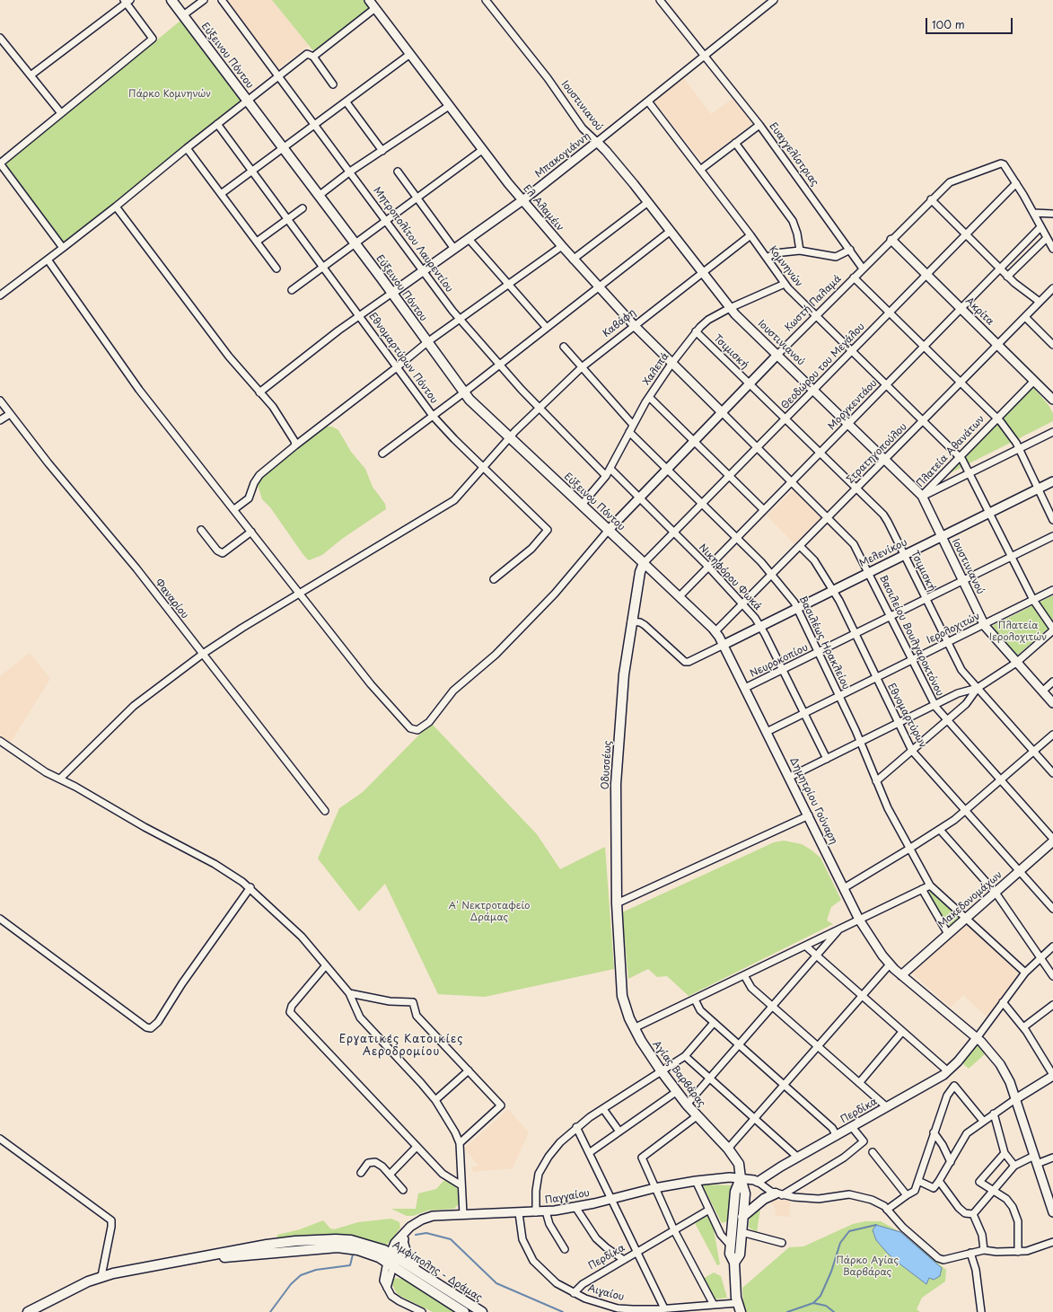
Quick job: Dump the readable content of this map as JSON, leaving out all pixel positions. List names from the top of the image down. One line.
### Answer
{"streets":{"main road":["Εύξεινου Πόντου","Οδυσσέως","Αγίας Βαρβάρας","Αμφίπολης - Δράμας"],"street":["Ιουστινιανού","Ευαγγελίστριας","Μπακογιάννη","Ελ Αλαμέιν","Μητροπολίτου Λαυρεντίου","Κομνηνών","Κωστή Παλαμά","Ακρίτα","Καβάφη","Τσιμισκή","Εθνομαρτύρων Πόντου","Θεοδώρου του Μεγάλου","Χαλεπά","Μοργκεντάου","Πλατεία Αθανάτων","Στρατηγοπούλου","Μελενίκου","Νικηφόρου Φωκά","Φαναρίου","Ιερολοχιτών","Βασιλείου Βουλγαροκτόνου","Βασιλέως Ηρακλείου","Νευροκοπίου","Εθνομαρτύρων","Δημητρίου Γούναρη","Μακεδονομάχων","Περδίκα","Παγγαίου","Αιγαίου"]},"crossings":[["Εύξεινου Πόντου","Μπακογιάννη"],["Εύξεινου Πόντου","Κωστή Παλαμά"],["Εύξεινου Πόντου","Καβάφη"],["Εύξεινου Πόντου","Θεοδώρου του Μεγάλου"],["Εύξεινου Πόντου","Χαλεπά"],["Εύξεινου Πόντου","Οδυσσέως"],["Εύξεινου Πόντου","Δημητρίου Γούναρη"],["Ιουστινιανού","Μπακογιάννη"],["Ιουστινιανού","Κωστή Παλαμά"],["Ιουστινιανού","Καβάφη"],["Ιουστινιανού","Θεοδώρου του Μεγάλου"],["Ιουστινιανού","Χαλεπά"],["Ιουστινιανού","Μοργκεντάου"],["Ιουστινιανού","Πλατεία Αθανάτων"],["Ιουστινιανού","Στρατηγοπούλου"],["Ιουστινιανού","Μελενίκου"],["Ιουστινιανού","Ιερολοχιτών"],["Ιουστινιανού","Νευροκοπίου"],["Ευαγγελίστριας","Μπακογιάννη"],["Ευαγγελίστριας","Κωστή Παλαμά"],["Μπακογιάννη","Ελ Αλαμέιν"],["Μπακογιάννη","Μητροπολίτου Λαυρεντίου"],["Μπακογιάννη","Κομνηνών"],["Ελ Αλαμέιν","Κωστή Παλαμά"],["Ελ Αλαμέιν","Καβάφη"],["Ελ Αλαμέιν","Χαλεπά"],["Ελ Αλαμέιν","Βασιλείου Βουλγαροκτόνου"],["Μητροπολίτου Λαυρεντίου","Καβάφη"],["Μητροπολίτου Λαυρεντίου","Χαλεπά"],["Κομνηνών","Κωστή Παλαμά"],["Κομνηνών","Καβάφη"],["Κομνηνών","Θεοδώρου του Μεγάλου"],["Κομνηνών","Χαλεπά"],["Κομνηνών","Μοργκεντάου"],["Κομνηνών","Πλατεία Αθανάτων"],["Κομνηνών","Στρατηγοπούλου"],["Κομνηνών","Μελενίκου"],["Κομνηνών","Ιερολοχιτών"],["Κομνηνών","Νευροκοπίου"],["Κωστή Παλαμά","Ακρίτα"],["Κωστή Παλαμά","Τσιμισκή"],["Κωστή Παλαμά","Θεοδώρου του Μεγάλου"],["Κωστή Παλαμά","Νικηφόρου Φωκά"],["Κωστή Παλαμά","Βασιλείου Βουλγαροκτόνου"],["Κωστή Παλαμά","Βασιλέως Ηρακλείου"],["Ακρίτα","Θεοδώρου του Μεγάλου"],["Ακρίτα","Μοργκεντάου"],["Ακρίτα","Πλατεία Αθανάτων"],["Ακρίτα","Στρατηγοπούλου"],["Καβάφη","Εθνομαρτύρων Πόντου"],["Καβάφη","Φαναρίου"],["Τσιμισκή","Θεοδώρου του Μεγάλου"],["Τσιμισκή","Χαλεπά"],["Τσιμισκή","Μοργκεντάου"],["Τσιμισκή","Στρατηγοπούλου"],["Τσιμισκή","Μελενίκου"],["Τσιμισκή","Ιερολοχιτών"],["Τσιμισκή","Νευροκοπίου"],["Θεοδώρου του Μεγάλου","Νικηφόρου Φωκά"],["Θεοδώρου του Μεγάλου","Βασιλείου Βουλγαροκτόνου"],["Θεοδώρου του Μεγάλου","Βασιλέως Ηρακλείου"],["Θεοδώρου του Μεγάλου","Οδυσσέως"],["Θεοδώρου του Μεγάλου","Δημητρίου Γούναρη"],["Χαλεπά","Νικηφόρου Φωκά"],["Χαλεπά","Βασιλέως Ηρακλείου"],["Μοργκεντάου","Νικηφόρου Φωκά"],["Μοργκεντάου","Βασιλείου Βουλγαροκτόνου"],["Μοργκεντάου","Βασιλέως Ηρακλείου"],["Μοργκεντάου","Δημητρίου Γούναρη"],["Στρατηγοπούλου","Νικηφόρου Φωκά"],["Στρατηγοπούλου","Βασιλείου Βουλγαροκτόνου"],["Στρατηγοπούλου","Βασιλέως Ηρακλείου"],["Στρατηγοπούλου","Εθνομαρτύρων"],["Στρατηγοπούλου","Δημητρίου Γούναρη"],["Μελενίκου","Νικηφόρου Φωκά"],["Μελενίκου","Βασιλείου Βουλγαροκτόνου"],["Μελενίκου","Βασιλέως Ηρακλείου"],["Μελενίκου","Εθνομαρτύρων"],["Μελενίκου","Δημητρίου Γούναρη"],["Νικηφόρου Φωκά","Ιερολοχιτών"],["Νικηφόρου Φωκά","Νευροκοπίου"],["Ιερολοχιτών","Βασιλείου Βουλγαροκτόνου"],["Ιερολοχιτών","Βασιλέως Ηρακλείου"],["Ιερολοχιτών","Εθνομαρτύρων"],["Ιερολοχιτών","Δημητρίου Γούναρη"],["Βασιλείου Βουλγαροκτόνου","Νευροκοπίου"],["Βασιλέως Ηρακλείου","Νευροκοπίου"],["Βασιλέως Ηρακλείου","Μακεδονομάχων"],["Νευροκοπίου","Εθνομαρτύρων"],["Νευροκοπίου","Δημητρίου Γούναρη"],["Εθνομαρτύρων","Μακεδονομάχων"],["Οδυσσέως","Δημητρίου Γούναρη"],["Οδυσσέως","Αγίας Βαρβάρας"],["Δημητρίου Γούναρη","Μακεδονομάχων"],["Δημητρίου Γούναρη","Περδίκα"],["Αγίας Βαρβάρας","Παγγαίου"],["Περδίκα","Αιγαίου"],["Παγγαίου","Αιγαίου"]],"districts":["Εργατικές Κατοικίες Αεροδρομίου"],"parks":["Πάρκο Κομνηνών","Πλατεία Ιερολοχιτών","Α' Νεκτροταφείο Δράμας","Πάρκο Αγίας Βαρβάρας"],"scale_bar":"100 m"}
